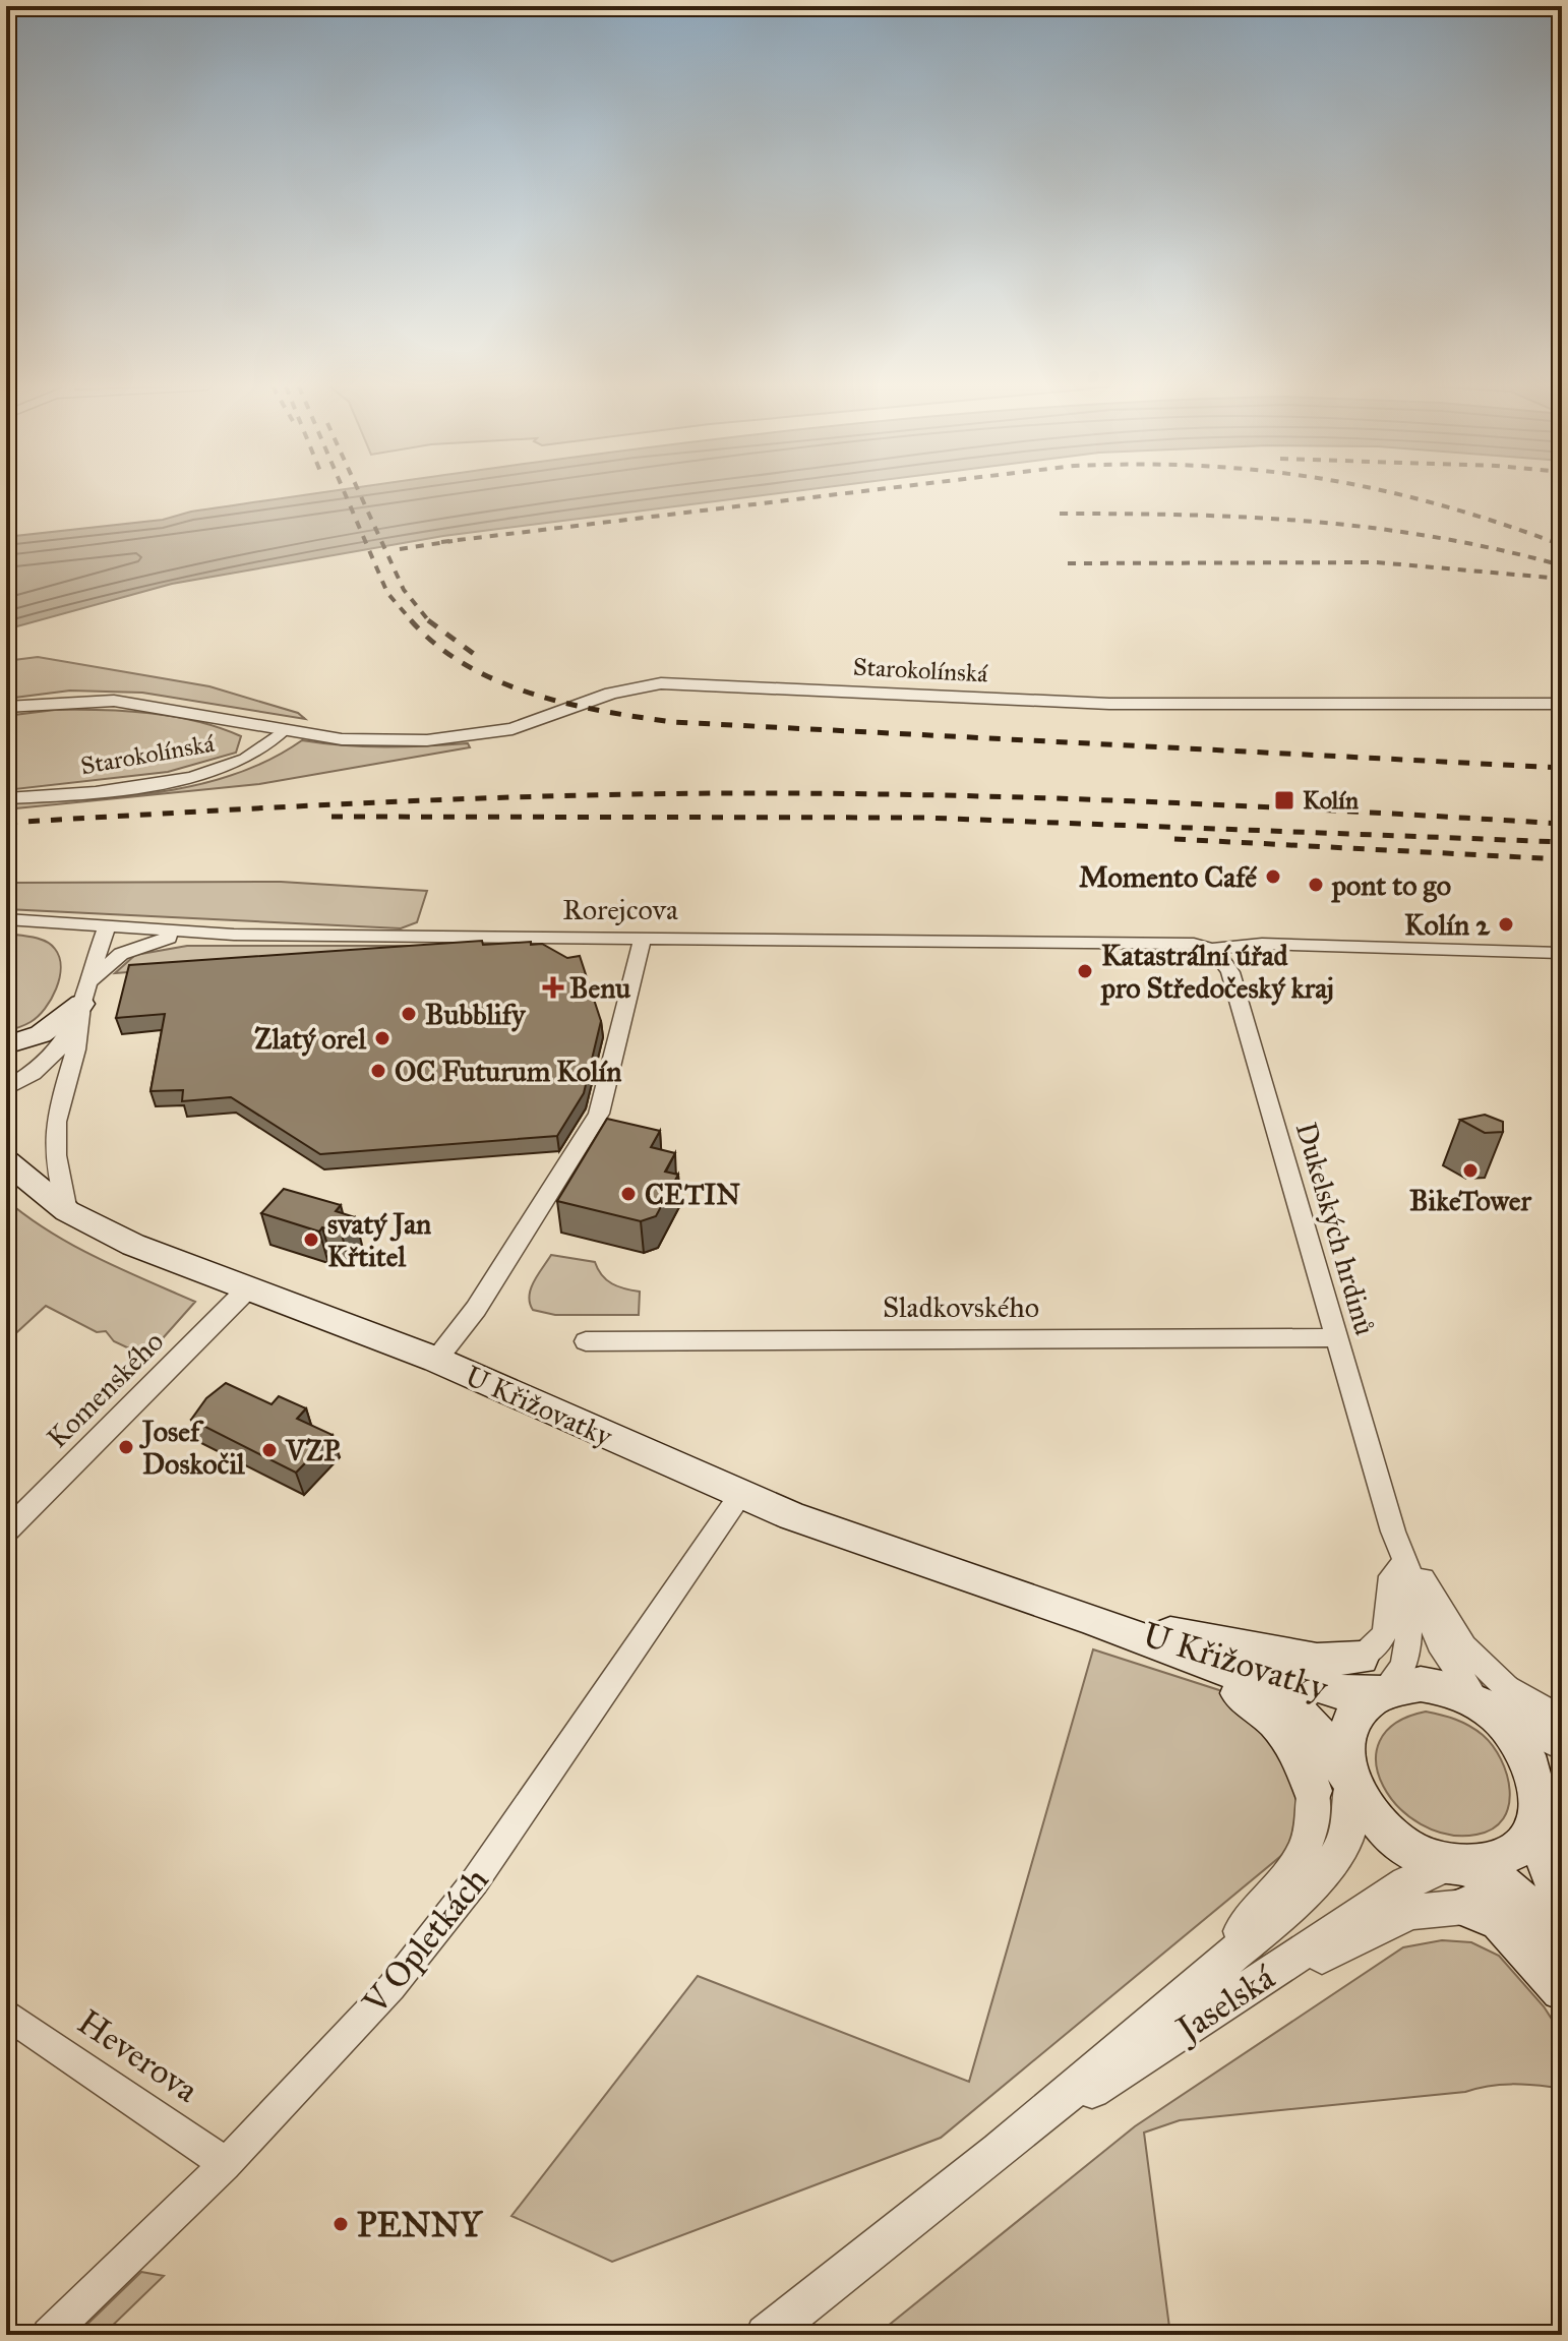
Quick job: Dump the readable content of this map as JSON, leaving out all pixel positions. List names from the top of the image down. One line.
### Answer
{"streets":{"main road":["U Křižovatky"],"street":["Starokolínská","Rorejcova","Dukelských hrdinů","Sladkovského","Komenského","V Opletkách","Jaselská","Heverova"]},"crossings":[["Rorejcova","Dukelských hrdinů"],["Dukelských hrdinů","Sladkovského"],["Dukelských hrdinů","U Křižovatky"],["Dukelských hrdinů","Jaselská"],["Komenského","U Křižovatky"],["U Křižovatky","V Opletkách"],["U Křižovatky","Jaselská"],["V Opletkách","Heverova"]],"places":{"transit":["Kolín"],"other":["Momento Café","pont to go","Kolín 2","Katastrální úřad pro Středočeský kraj","Bubblify","Zlatý orel","OC Futurum Kolín","BikeTower","CETIN","svatý Jan Křtitel","Josef Doskočil","VZP","PENNY"],"health":["Benu"]}}
